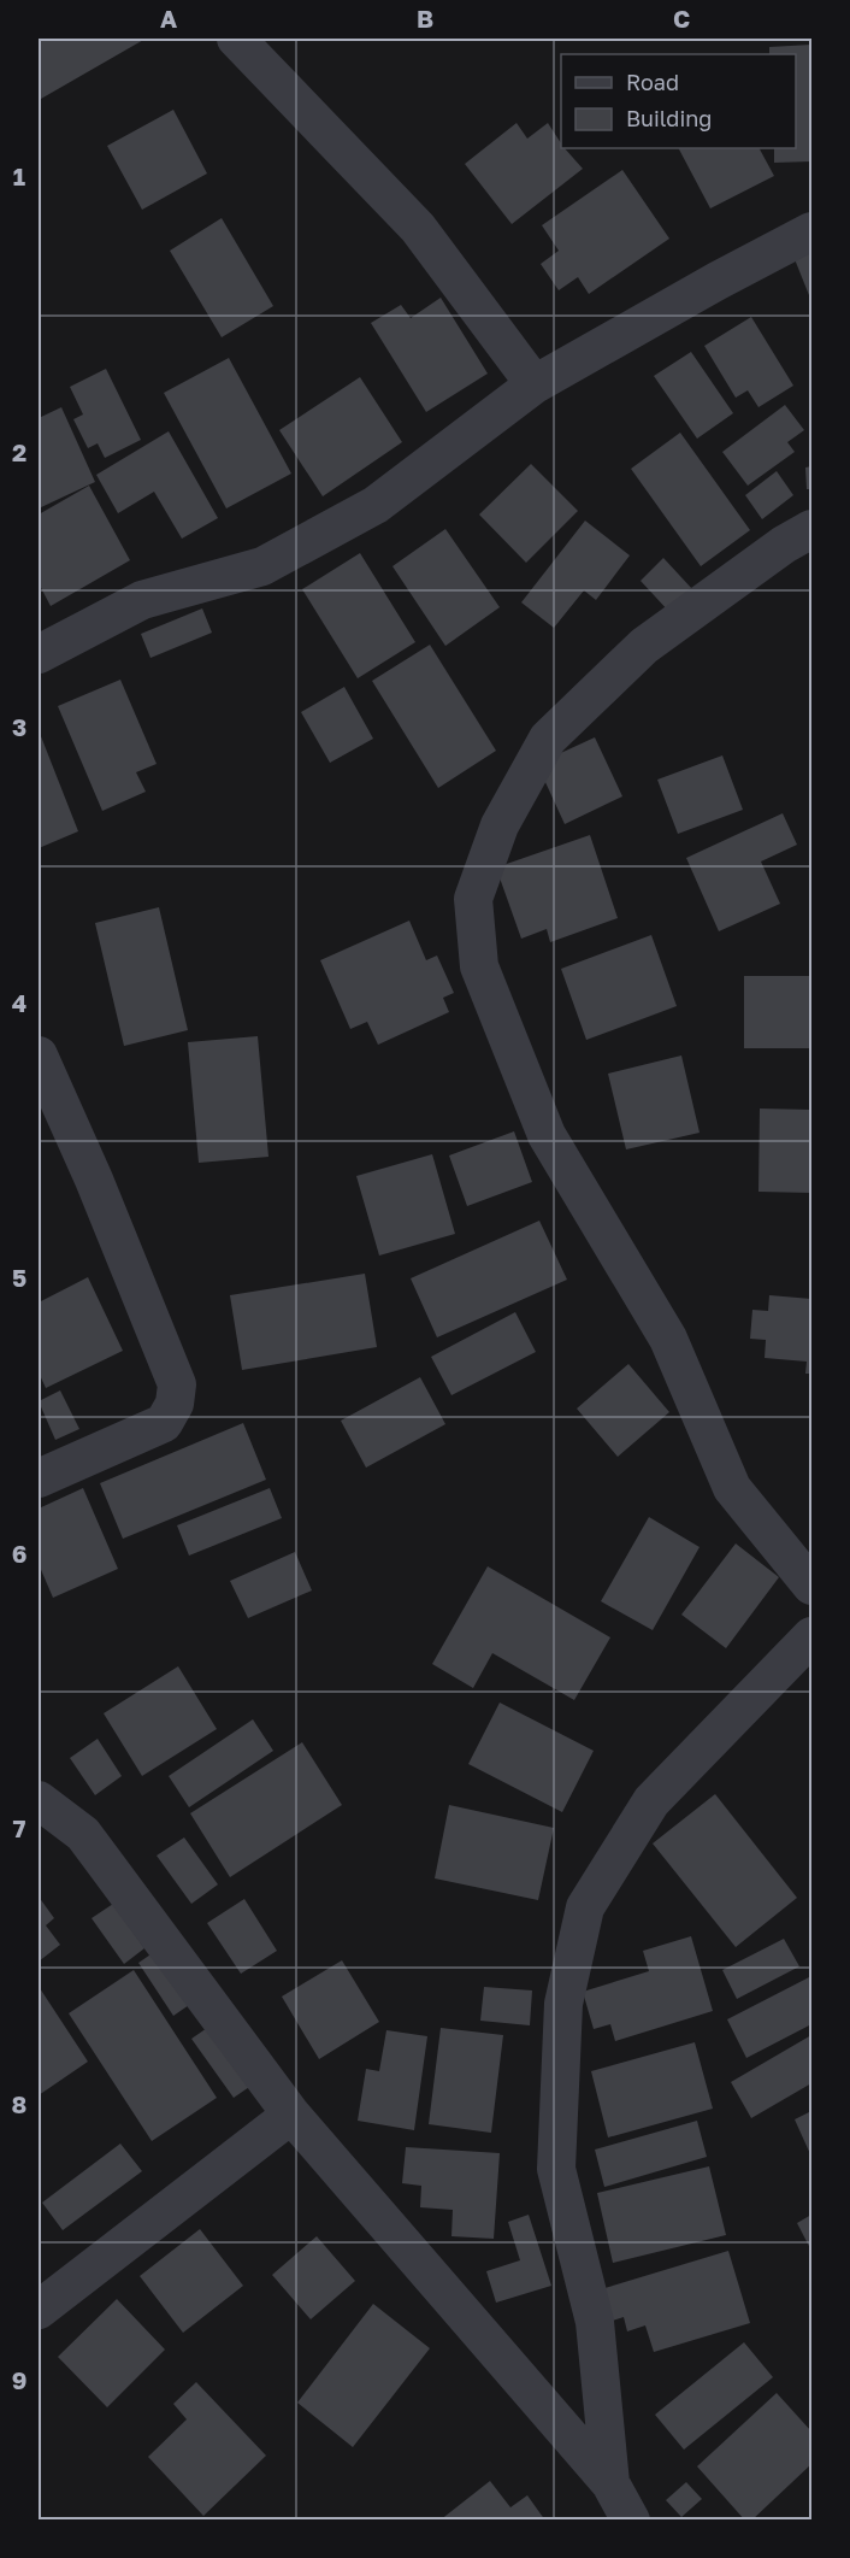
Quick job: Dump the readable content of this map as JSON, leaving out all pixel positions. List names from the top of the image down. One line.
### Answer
{"legend":["Road","Building"],"grid":{"columns":["A","B","C"],"rows":["1","2","3","4","5","6","7","8","9"]}}
